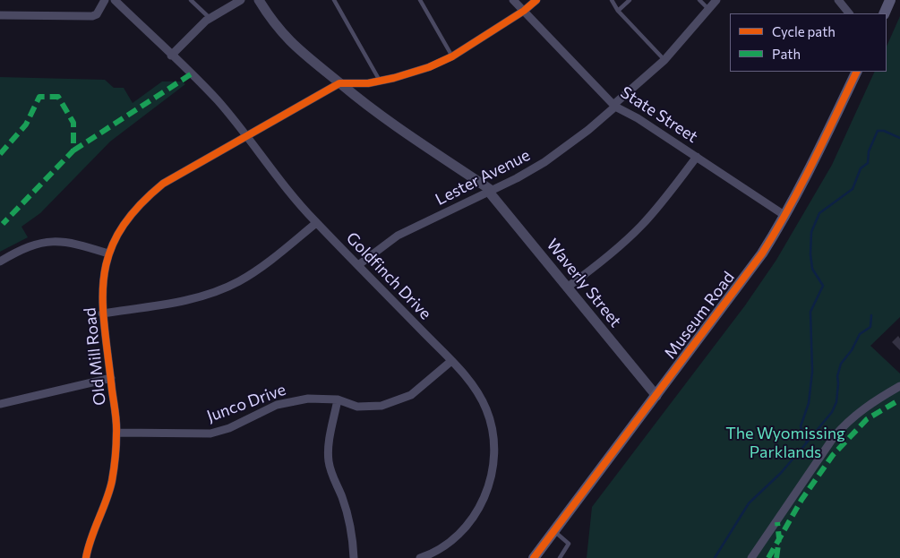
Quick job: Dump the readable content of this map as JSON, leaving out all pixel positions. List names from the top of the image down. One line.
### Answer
{"streets":{"main road":["Museum Road"],"street":["State Street","Lester Avenue","Goldfinch Drive","Waverly Street","Old Mill Road","Junco Drive"]},"crossings":[["State Street","Lester Avenue"],["State Street","Museum Road"],["Lester Avenue","Goldfinch Drive"],["Lester Avenue","Waverly Street"],["Goldfinch Drive","Old Mill Road"],["Goldfinch Drive","Junco Drive"],["Waverly Street","Museum Road"],["Waverly Street","Old Mill Road"],["Old Mill Road","Junco Drive"]],"parks":["The Wyomissing Parklands"],"legend":["Cycle path","Path"]}
